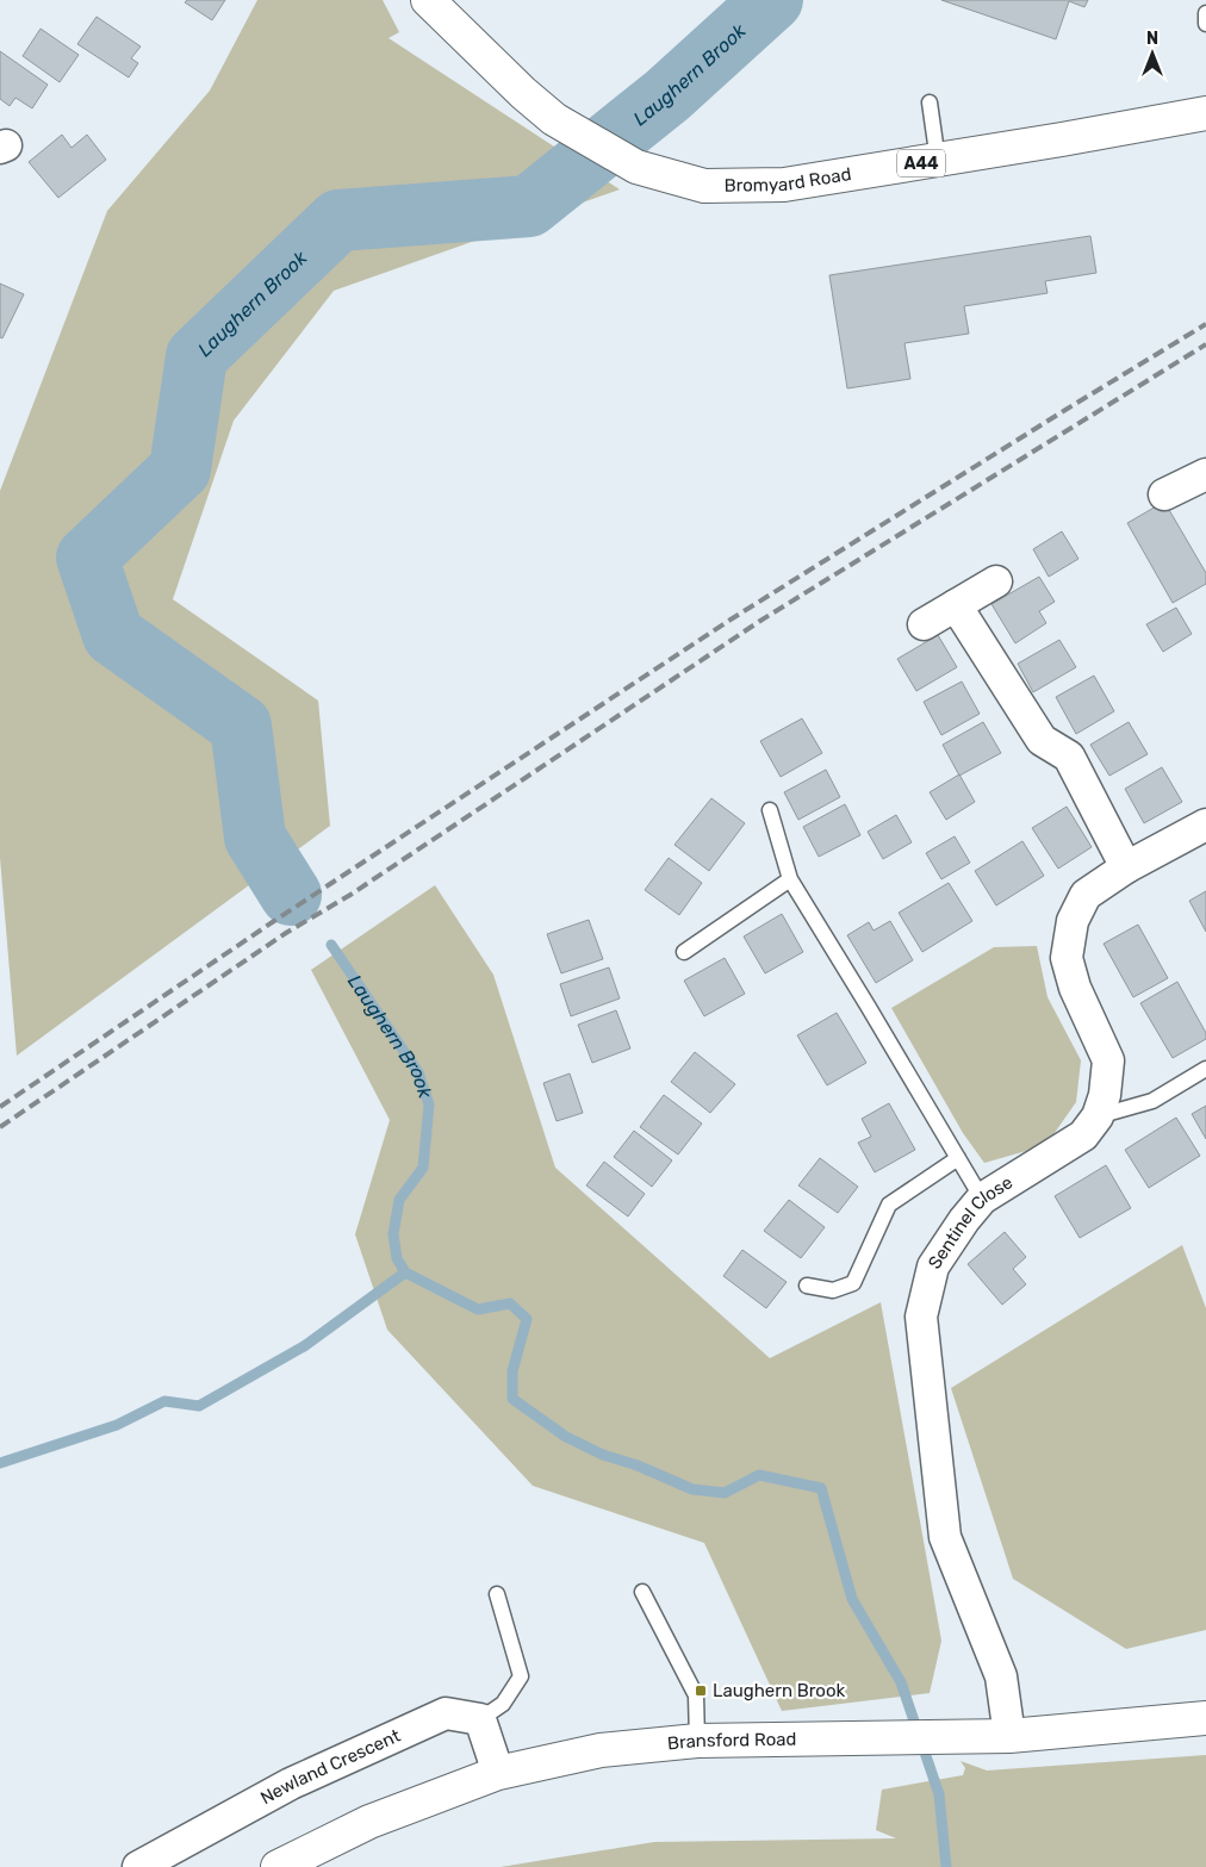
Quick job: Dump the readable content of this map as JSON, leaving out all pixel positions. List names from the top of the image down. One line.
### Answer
{"streets":{"main road":["A44","Bromyard Road","Bransford Road"],"street":["Sentinel Close","Newland Crescent"]},"crossings":[["Sentinel Close","Bransford Road"]],"water":["Laughern Brook"],"places":{"transit":["Laughern Brook"]},"north":"top"}
